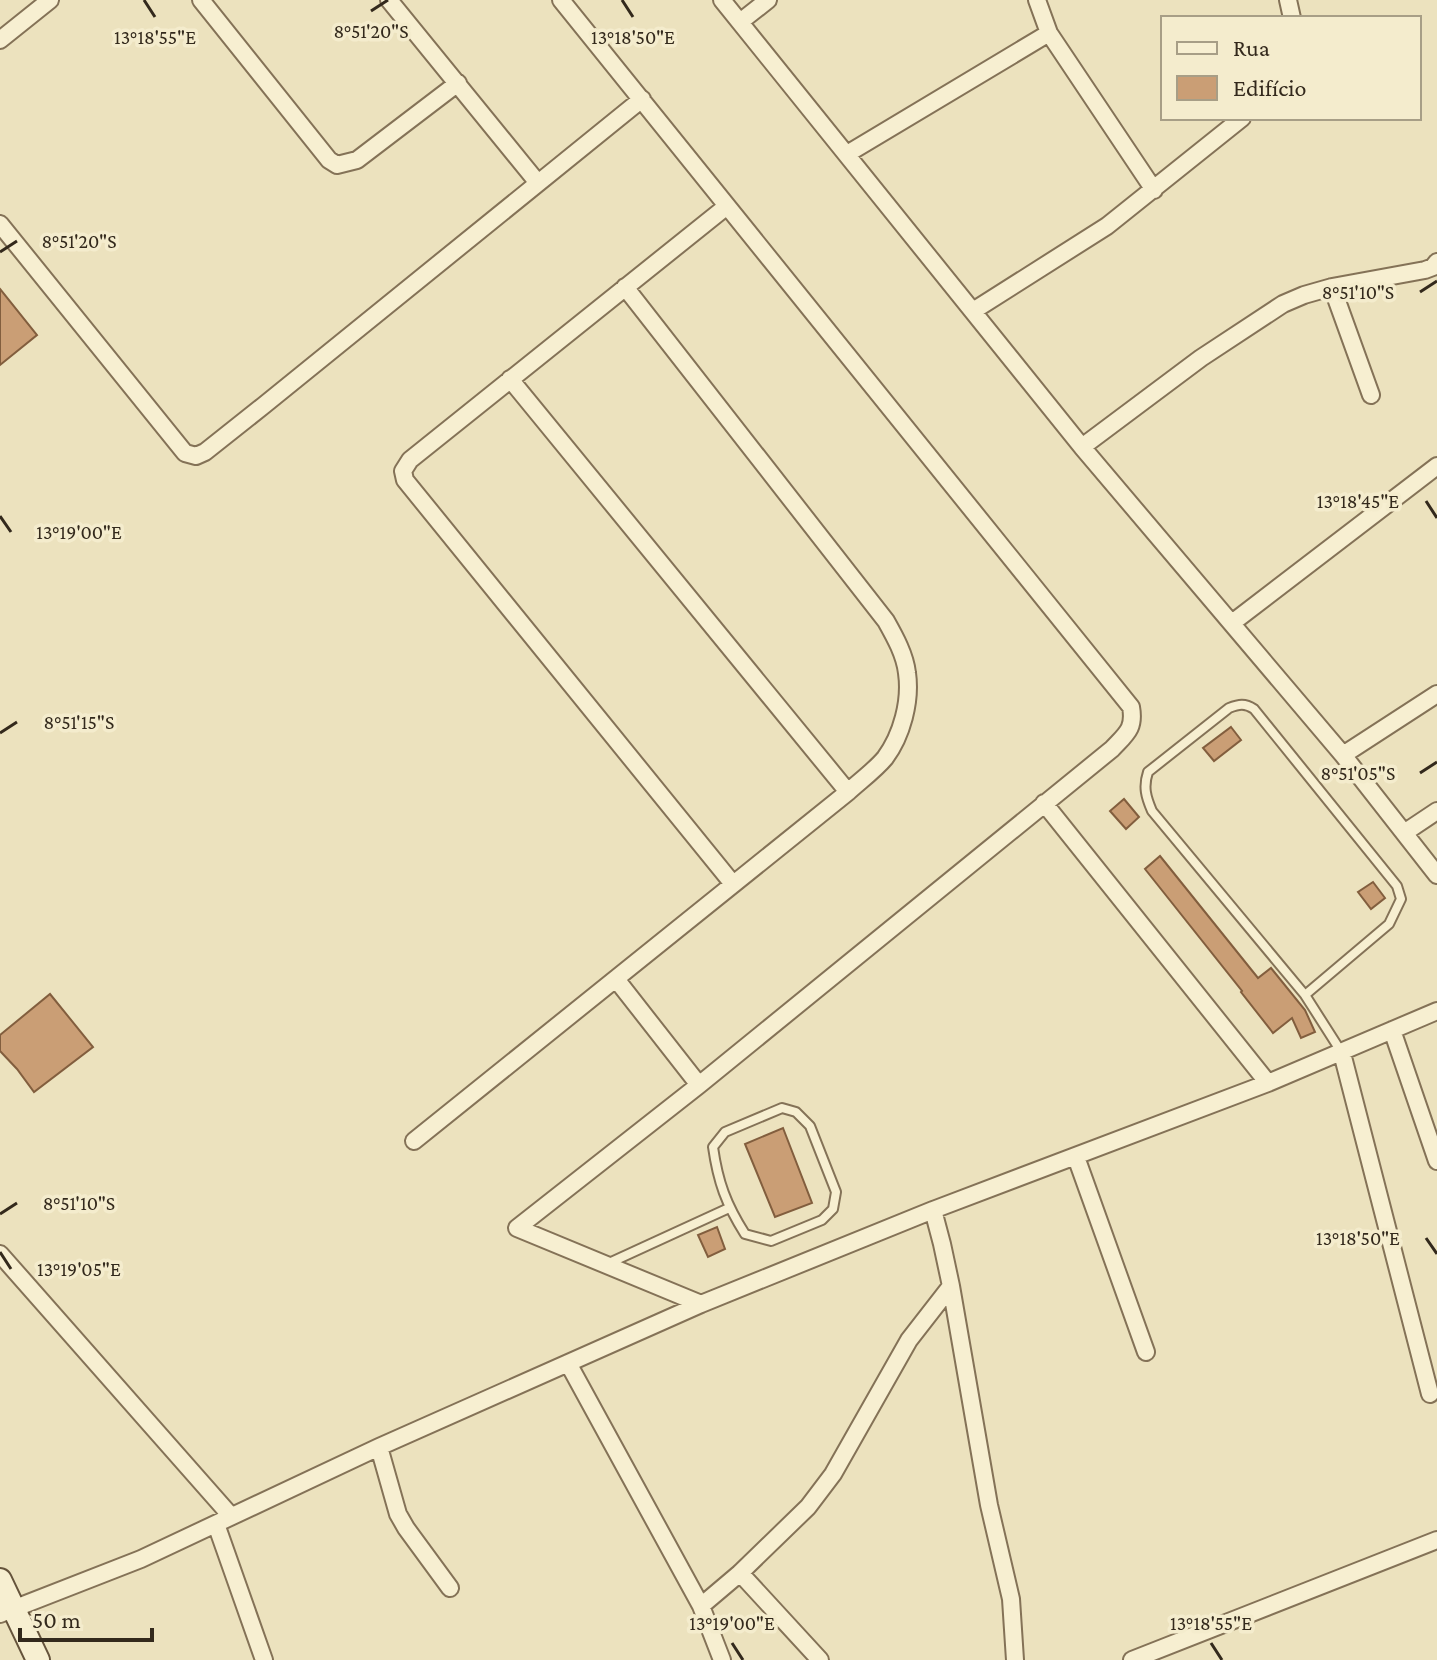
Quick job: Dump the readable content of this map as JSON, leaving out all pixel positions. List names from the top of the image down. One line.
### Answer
{"legend":["Rua","Edifício"],"scale_bar":"50 m","coordinates":["8°51'20\"S","13°18'55\"E","13°18'50\"E","8°51'10\"S","13°18'45\"E","13°19'00\"E","8°51'15\"S","8°51'05\"S","13°19'05\"E"]}
